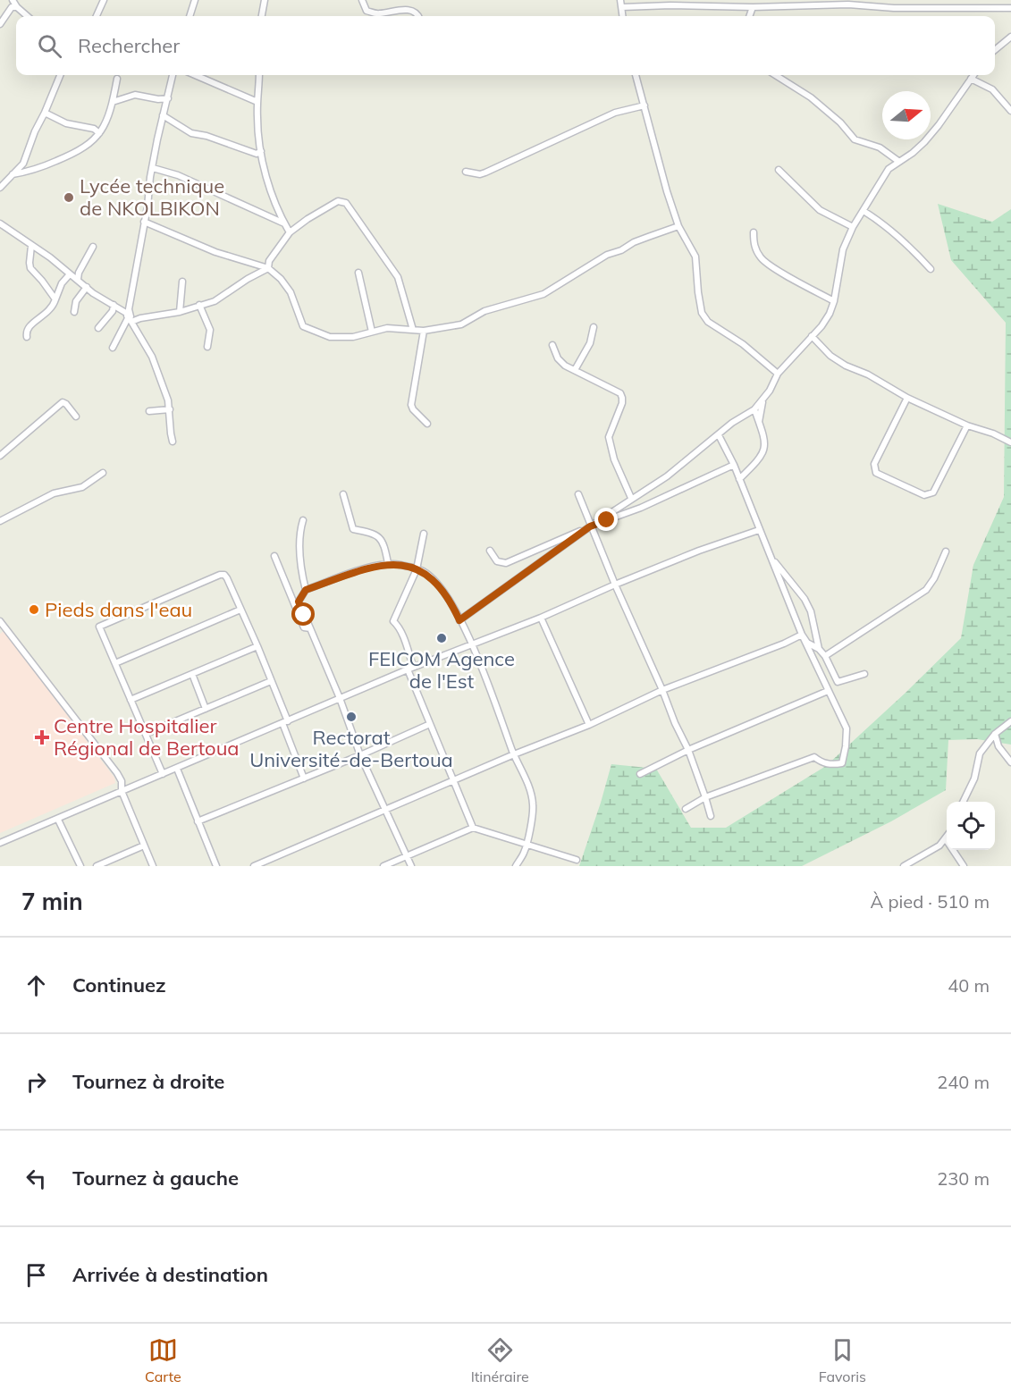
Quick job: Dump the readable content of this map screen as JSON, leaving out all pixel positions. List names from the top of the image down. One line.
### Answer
{"places":{"other":["Lycée technique de NKOLBIKON","Pieds dans l'eau","FEICOM Agence de l'Est","Rectorat Université-de-Bertoua"],"health":["Centre Hospitalier Régional de Bertoua"]},"north":"right","page":{"search":"Rechercher","heading":["7 min","À pied · 510 m"],"list":[["Continuez","40 m"],["Tournez à droite","240 m"],["Tournez à gauche","230 m"],"Arrivée à destination"],"nav":["Carte","Itinéraire","Favoris"]}}
